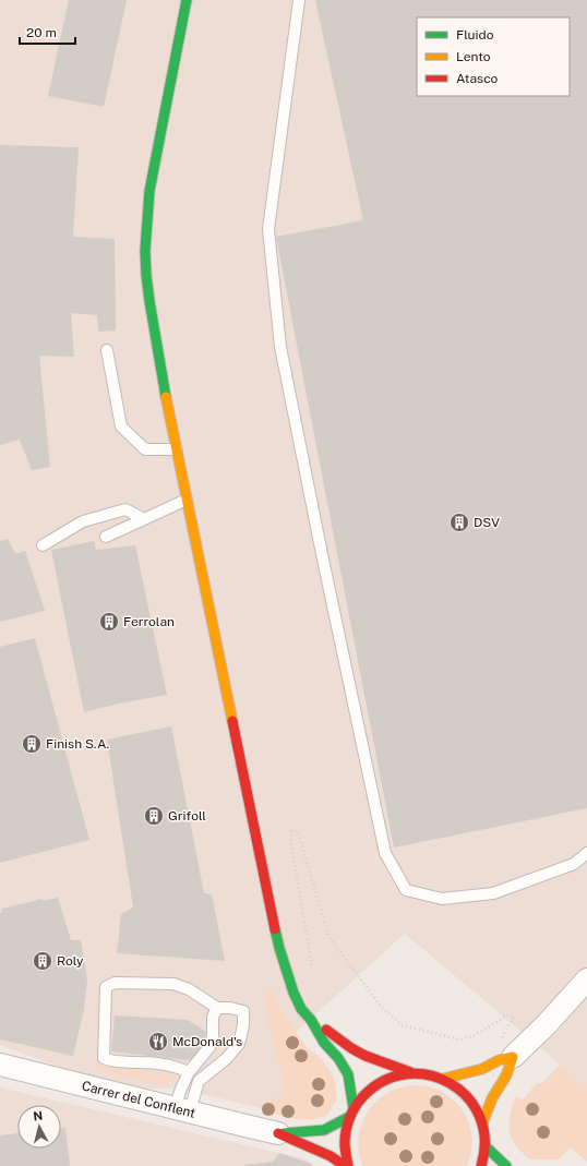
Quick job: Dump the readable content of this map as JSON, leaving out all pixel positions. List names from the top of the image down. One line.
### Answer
{"streets":{"street":["Carrer del Conflent"]},"places":{"building":["DSV","Ferrolan","Finish S.A.","Grifoll","Roly"],"restaurant":["McDonald's"]},"legend":["Fluido","Lento","Atasco"],"scale_bar":"20 m","north":"top"}
